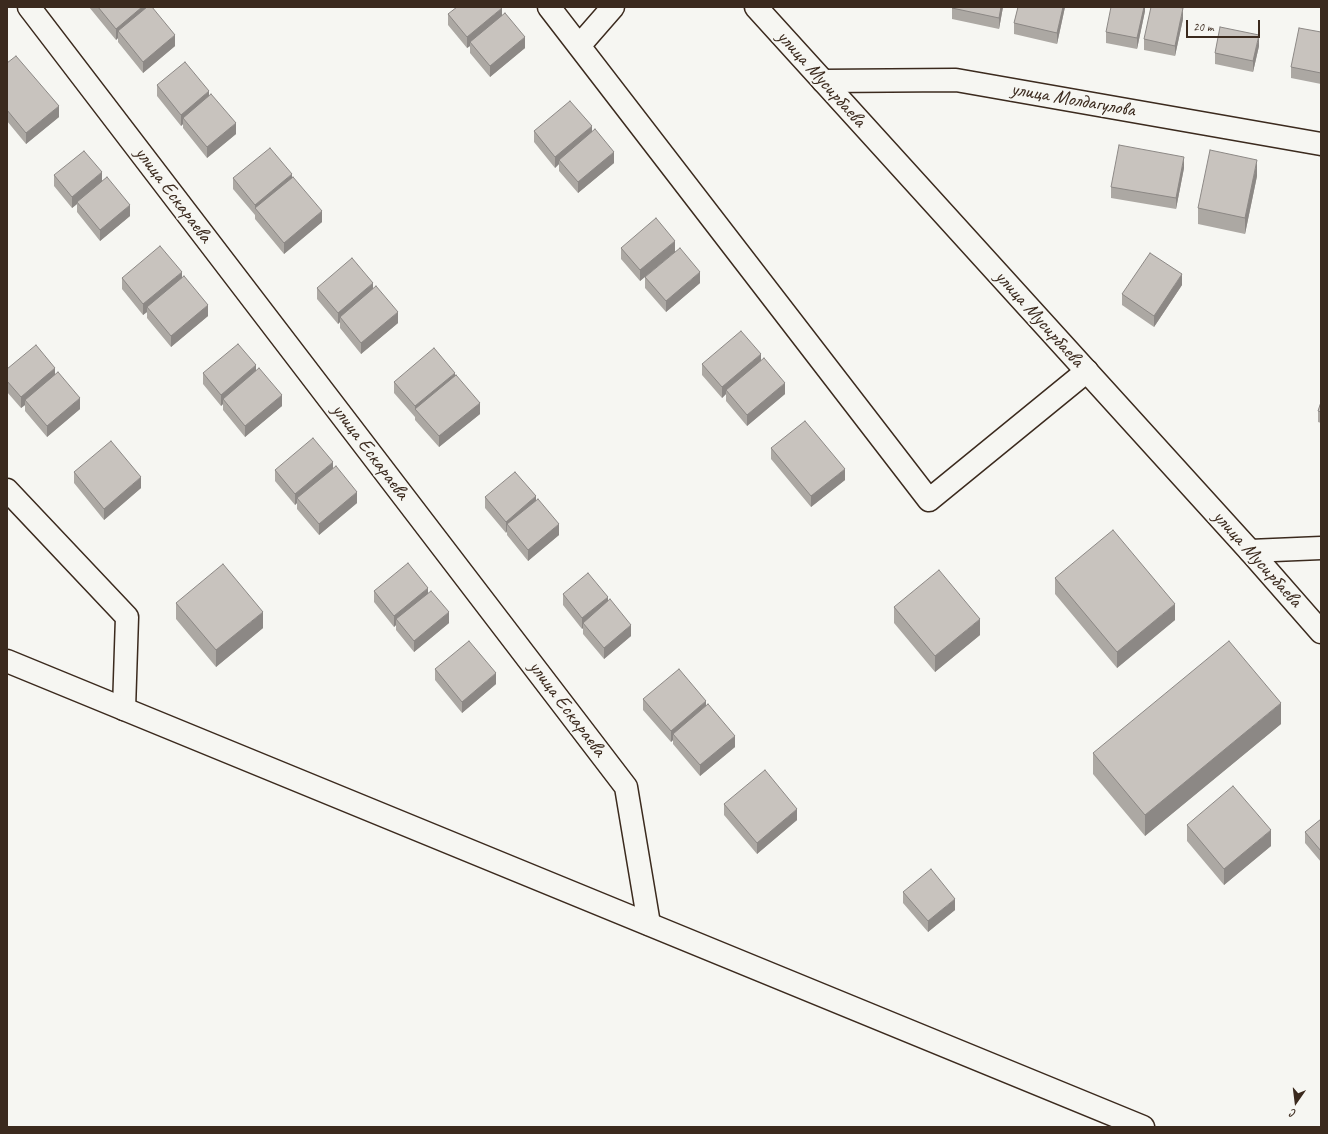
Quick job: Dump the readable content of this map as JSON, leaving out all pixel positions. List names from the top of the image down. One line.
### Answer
{"streets":{"street":["улица Мусирбаева","улица Молдагулова","улица Ескараева"]},"crossings":[["улица Мусирбаева","улица Молдагулова"]],"scale_bar":"20 m","north":"bottom"}
